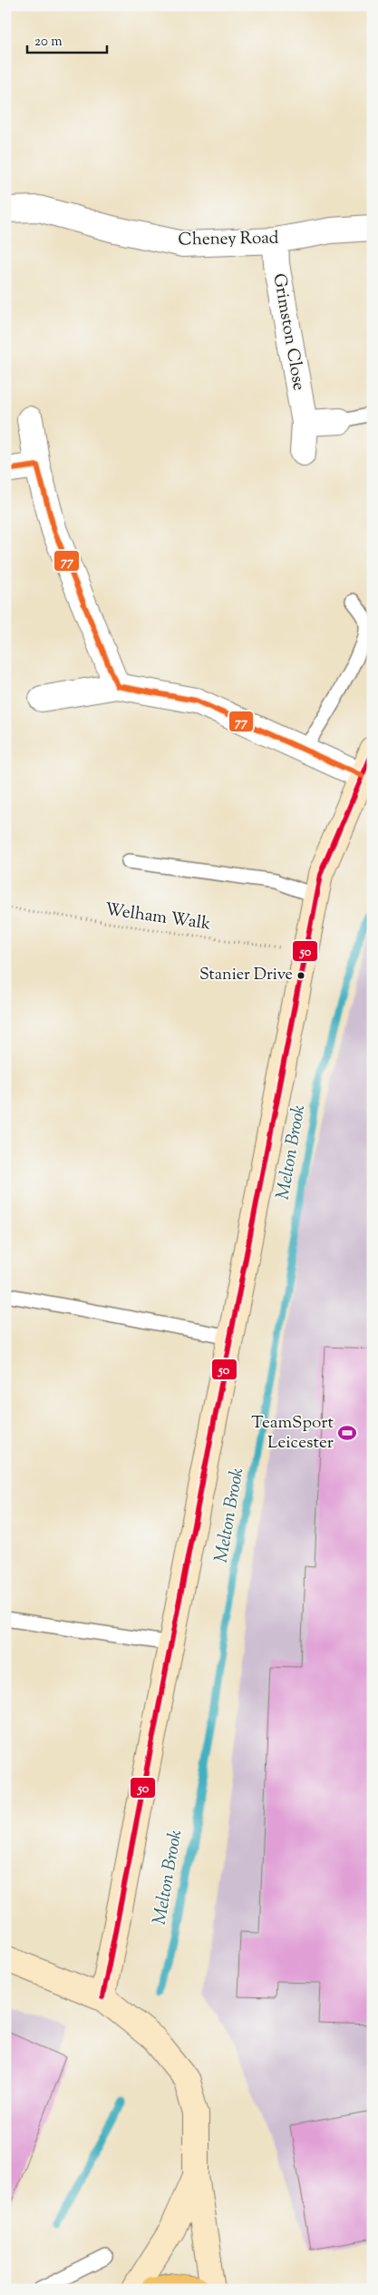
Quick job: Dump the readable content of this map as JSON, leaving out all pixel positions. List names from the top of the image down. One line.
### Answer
{"streets":{"street":["Cheney Road","Grimston Close"],"path":["Welham Walk"]},"crossings":[["Cheney Road","Grimston Close"]],"water":["Melton Brook"],"places":{"other":["Stanier Drive"],"sports":["TeamSport Leicester"]},"lines":["transit line 77","transit line 50"],"scale_bar":"20 m"}
